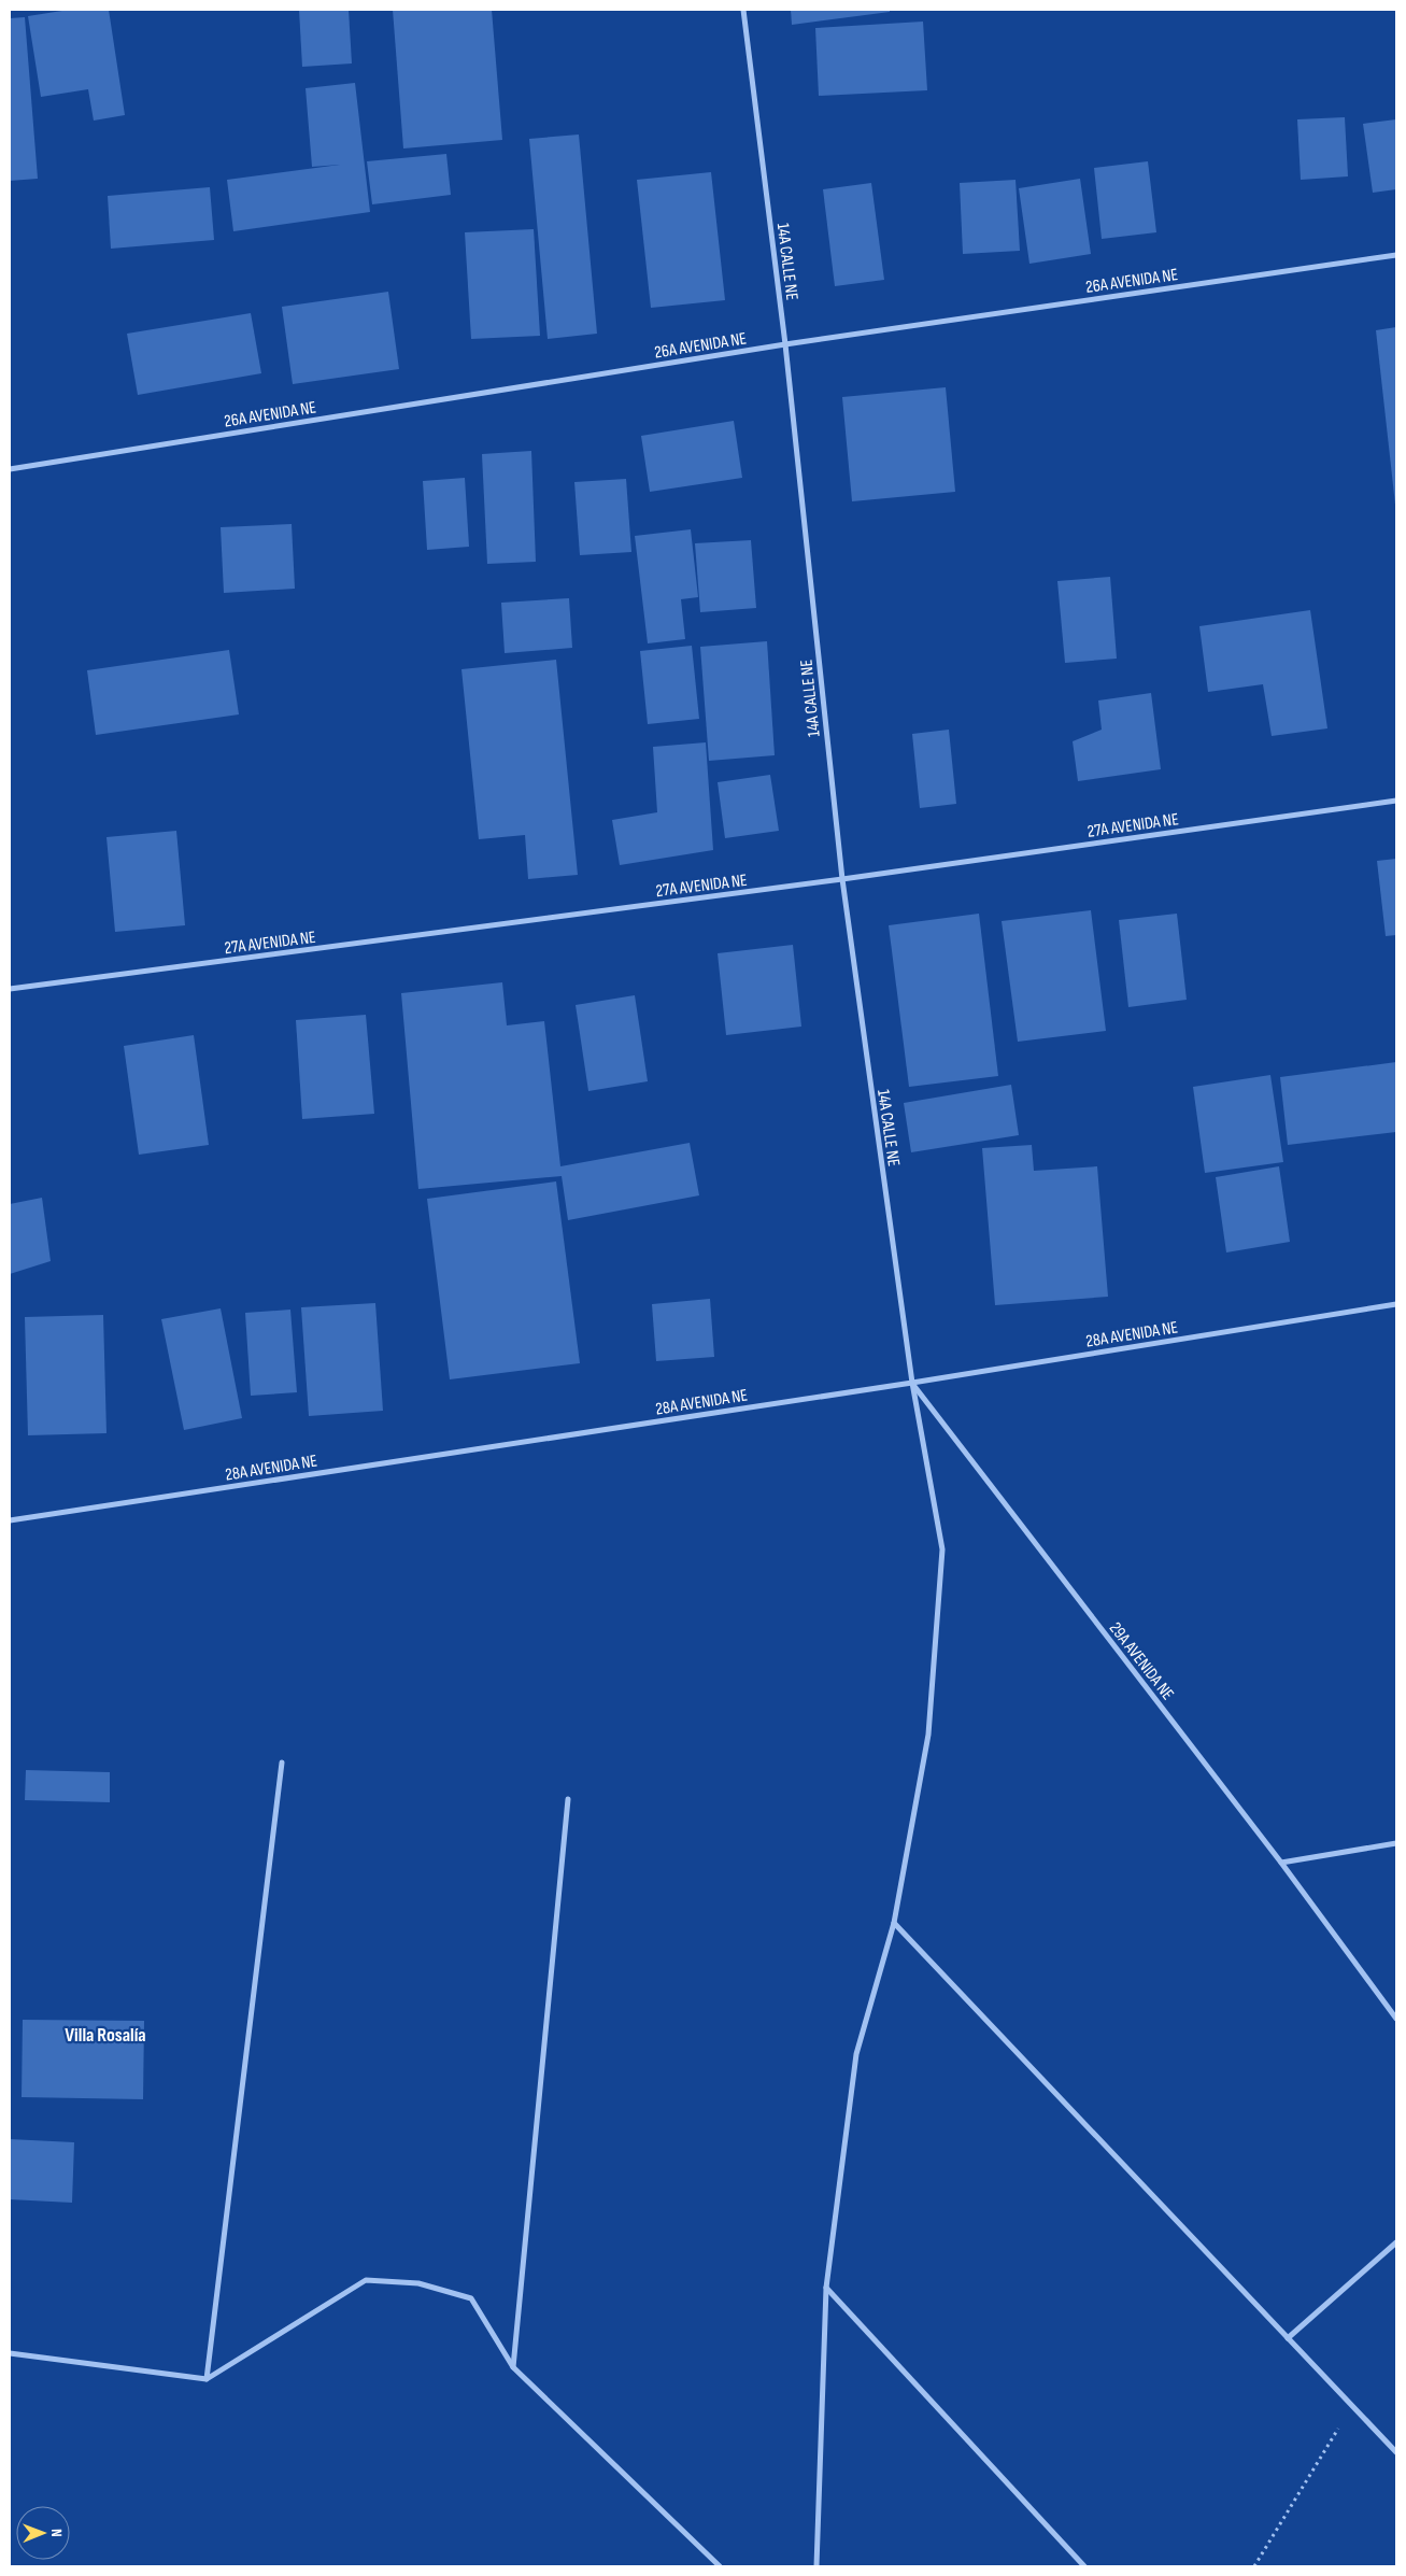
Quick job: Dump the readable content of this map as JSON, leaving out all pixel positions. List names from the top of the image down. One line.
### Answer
{"streets":{"street":["14A CALLE NE","26A AVENIDA NE","27A AVENIDA NE","28A AVENIDA NE","29A AVENIDA NE"]},"crossings":[["14A CALLE NE","26A AVENIDA NE"],["14A CALLE NE","27A AVENIDA NE"],["14A CALLE NE","28A AVENIDA NE"],["14A CALLE NE","29A AVENIDA NE"],["28A AVENIDA NE","29A AVENIDA NE"]],"districts":["Villa Rosalía"],"north":"right"}
